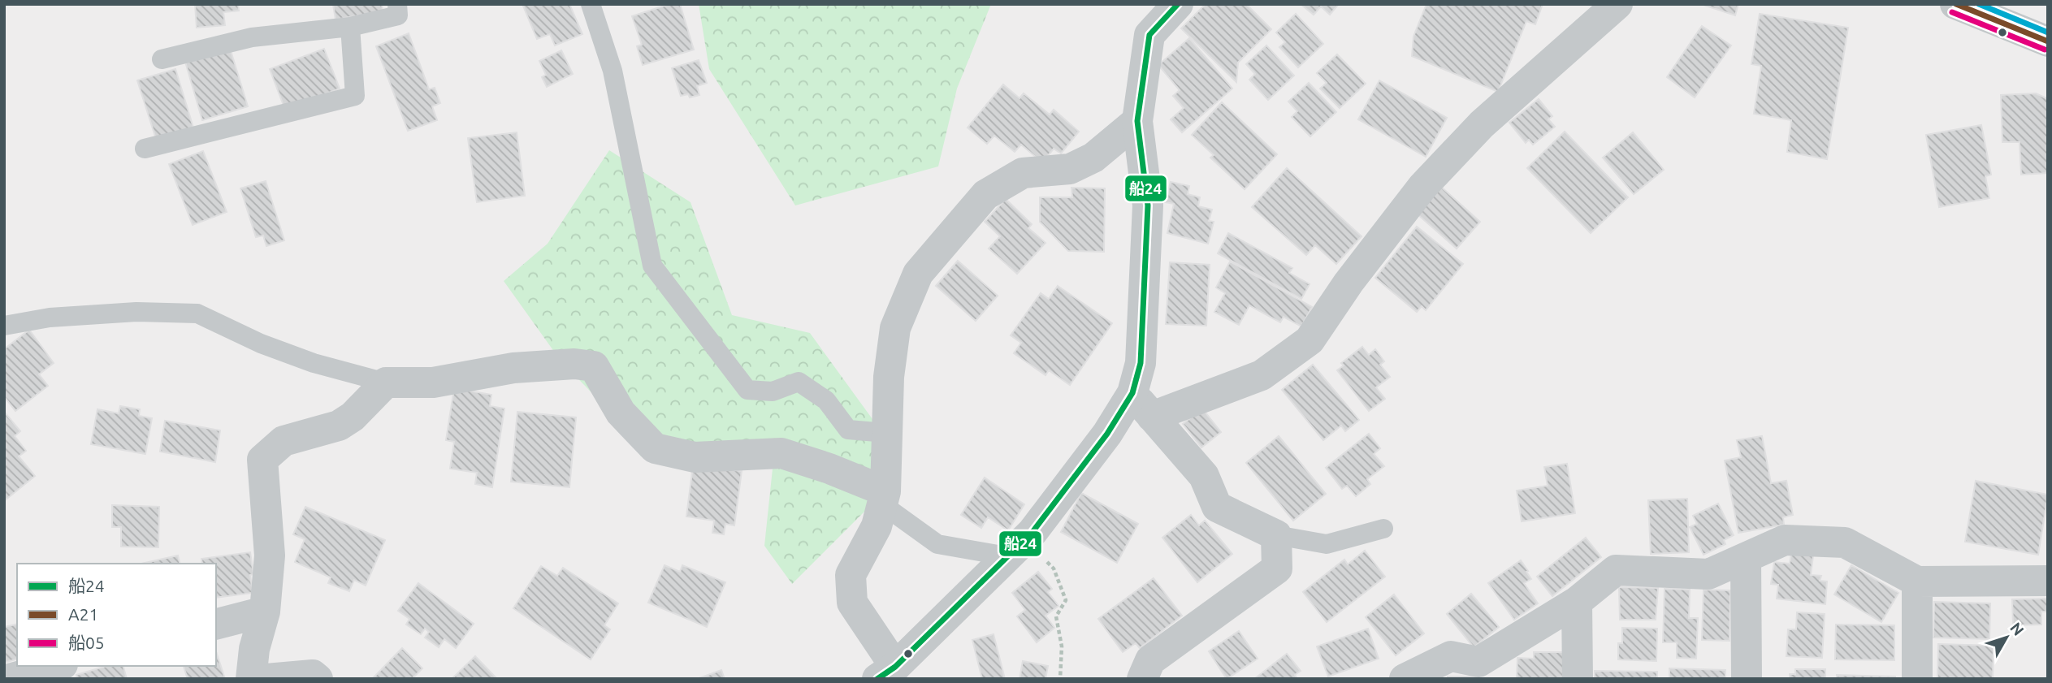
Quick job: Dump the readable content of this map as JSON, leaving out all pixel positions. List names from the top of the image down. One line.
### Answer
{"lines":["transit line 船24","transit line A21","transit line 船05"],"legend":["船24","A21","船05"],"north":"top right"}
